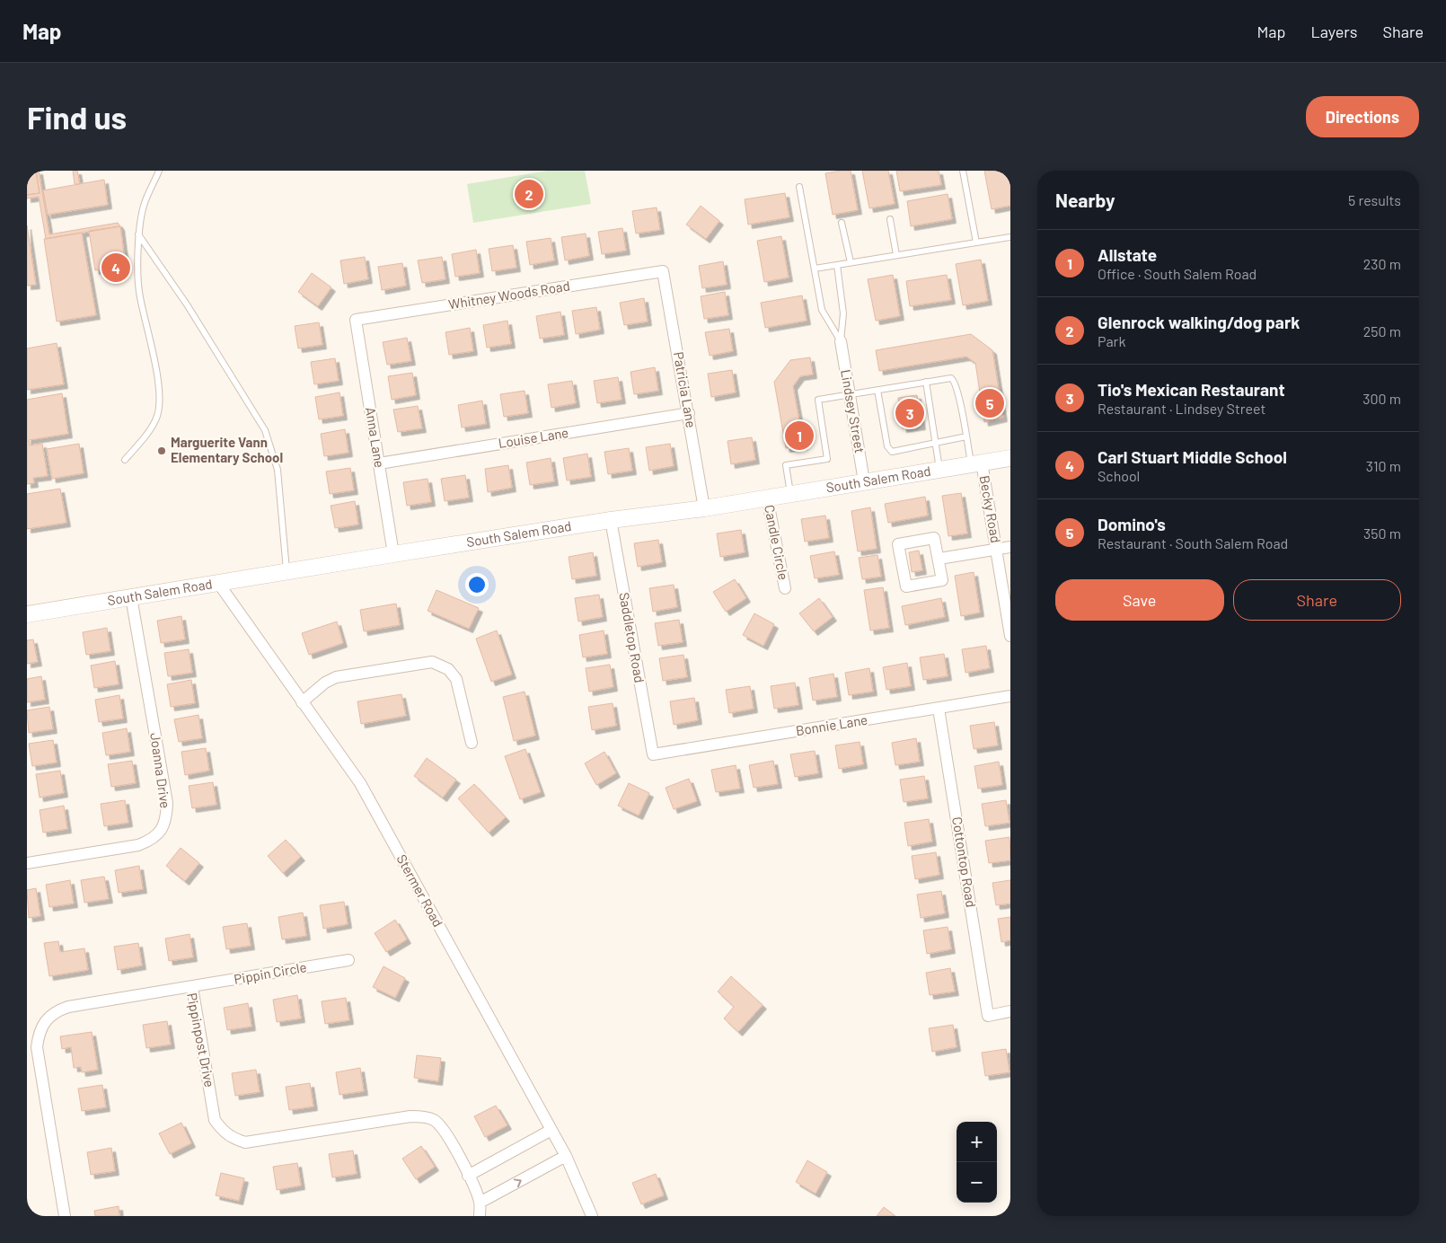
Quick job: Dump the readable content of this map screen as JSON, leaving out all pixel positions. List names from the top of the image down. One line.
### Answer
{"streets":{"main road":["South Salem Road"],"street":["Whitney Woods Road","Patricia Lane","Lindsey Street","Anna Lane","Louise Lane","Becky Road","Candle Circle","Saddletop Road","Bonnie Lane","Joanna Drive","Cottontop Road","Stermer Road","Pippin Circle","Pippinpost Drive"]},"crossings":[["Whitney Woods Road","Patricia Lane"],["Whitney Woods Road","Anna Lane"],["Patricia Lane","Louise Lane"],["Patricia Lane","South Salem Road"],["Lindsey Street","South Salem Road"],["Anna Lane","Louise Lane"],["Anna Lane","South Salem Road"],["South Salem Road","Becky Road"],["South Salem Road","Candle Circle"],["South Salem Road","Saddletop Road"],["South Salem Road","Joanna Drive"],["South Salem Road","Stermer Road"],["Saddletop Road","Bonnie Lane"],["Bonnie Lane","Cottontop Road"],["Pippin Circle","Pippinpost Drive"]],"places":["Marguerite Vann Elementary School"],"page":{"header":"Map","nav":["Map","Layers","Share"],"buttons":["Directions",["Save","Share"]],"title":"Find us","heading":["Nearby","5 results"],"pins":["2","4","5","3","1"],"list":[{"mark":"1","name":"Allstate","note":"Office · South Salem Road","value":"230 m"},{"mark":"2","name":"Glenrock walking/dog park","note":"Park","value":"250 m"},{"mark":"3","name":"Tio's Mexican Restaurant","note":"Restaurant · Lindsey Street","value":"300 m"},{"mark":"4","name":"Carl Stuart Middle School","note":"School","value":"310 m"},{"mark":"5","name":"Domino's","note":"Restaurant · South Salem Road","value":"350 m"}],"map_buttons":["+","−"]}}
